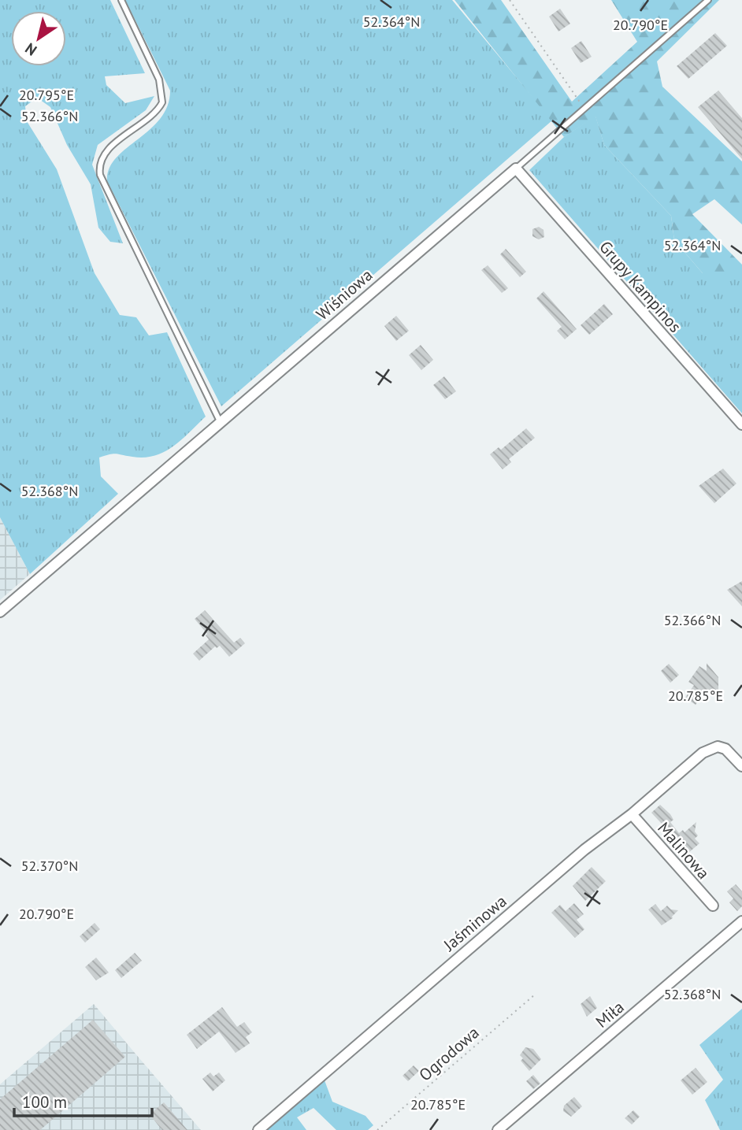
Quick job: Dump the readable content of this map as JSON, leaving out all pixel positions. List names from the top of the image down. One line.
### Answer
{"streets":{"street":["Grupy Kampinos","Wiśniowa","Malinowa","Jaśminowa","Miła"],"path":["Ogrodowa"]},"crossings":[["Grupy Kampinos","Wiśniowa"],["Malinowa","Jaśminowa"]],"scale_bar":"100 m","north":"bottom left","coordinates":["52.364°N","20.790°E","20.795°E","52.366°N","52.368°N","20.785°E","52.370°N"]}
